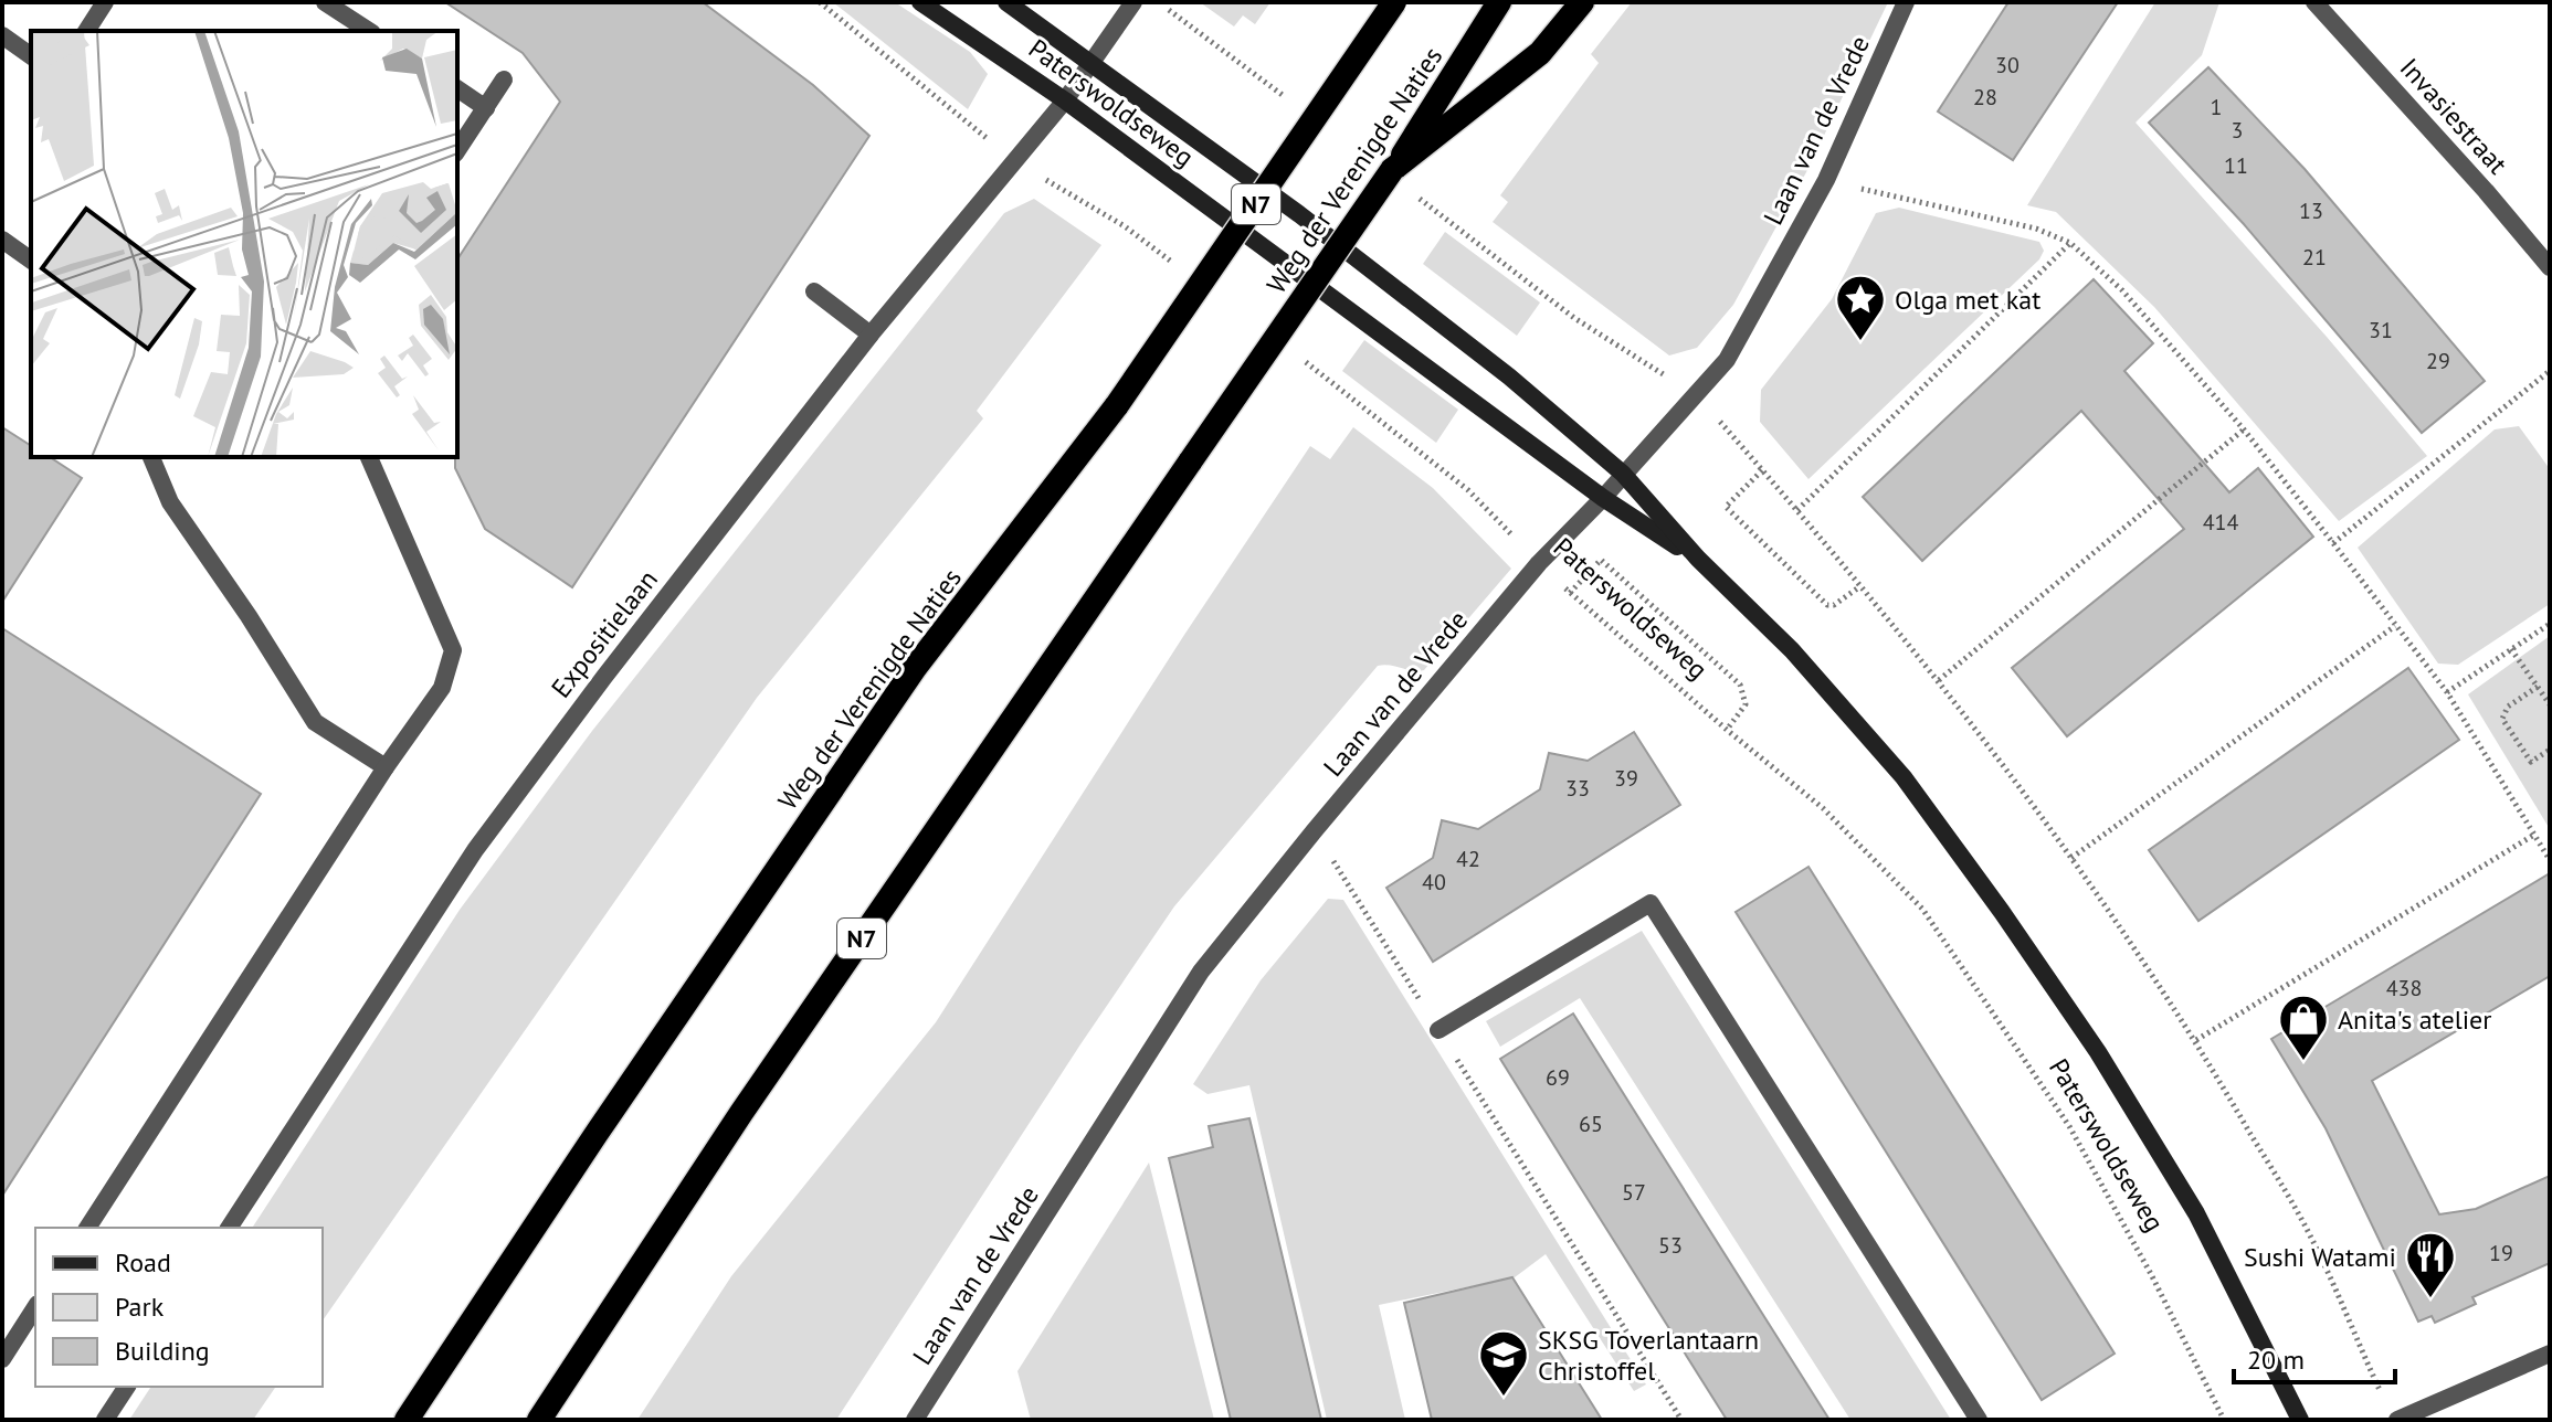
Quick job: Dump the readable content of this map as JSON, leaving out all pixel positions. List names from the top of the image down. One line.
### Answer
{"streets":{"highway":["Weg der Verenigde Naties","N7"],"main road":["Paterswoldseweg"],"street":["Invasiestraat","Laan van de Vrede","Expositielaan"]},"crossings":[["Paterswoldseweg","Laan van de Vrede"],["Paterswoldseweg","Expositielaan"],["Weg der Verenigde Naties","N7"]],"places":{"place":["Olga met kat"],"shop":["Anita's atelier"],"restaurant":["Sushi Watami"],"school or university":["SKSG Toverlantaarn Christoffel"]},"house_numbers":["30","28","1","3","11","13","21","31","29","414","39","33","42","40","438","69","65","57","53","19"],"legend":["Road","Park","Building"],"scale_bar":"20 m"}
